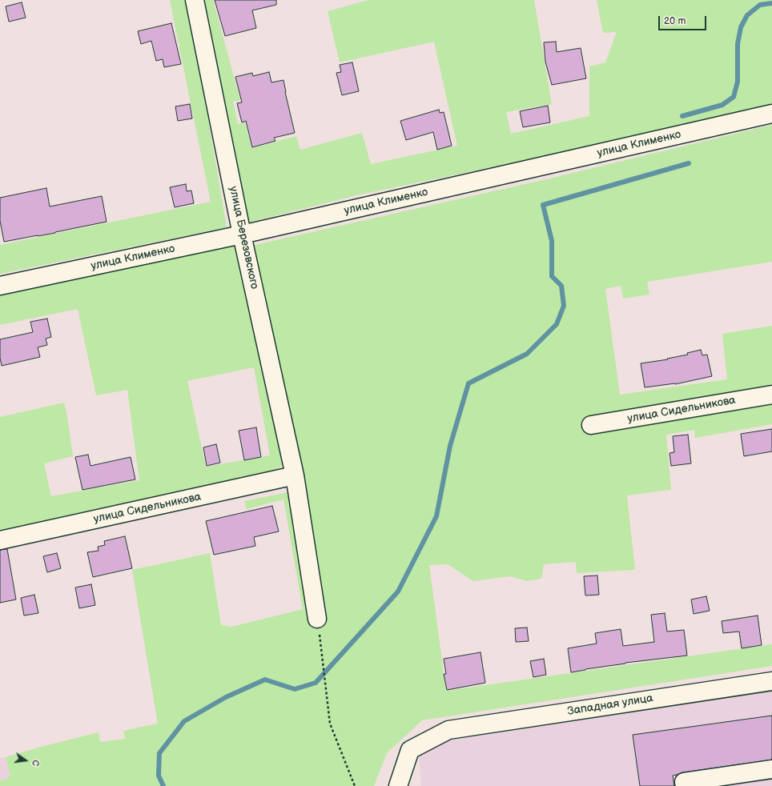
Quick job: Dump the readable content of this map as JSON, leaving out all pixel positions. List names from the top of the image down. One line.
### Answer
{"streets":{"street":["улица Клименко","улица Березовского","улица Сидельникова","Западная улица"]},"crossings":[["улица Клименко","улица Березовского"],["улица Березовского","улица Сидельникова"]],"scale_bar":"20 m","north":"right"}
